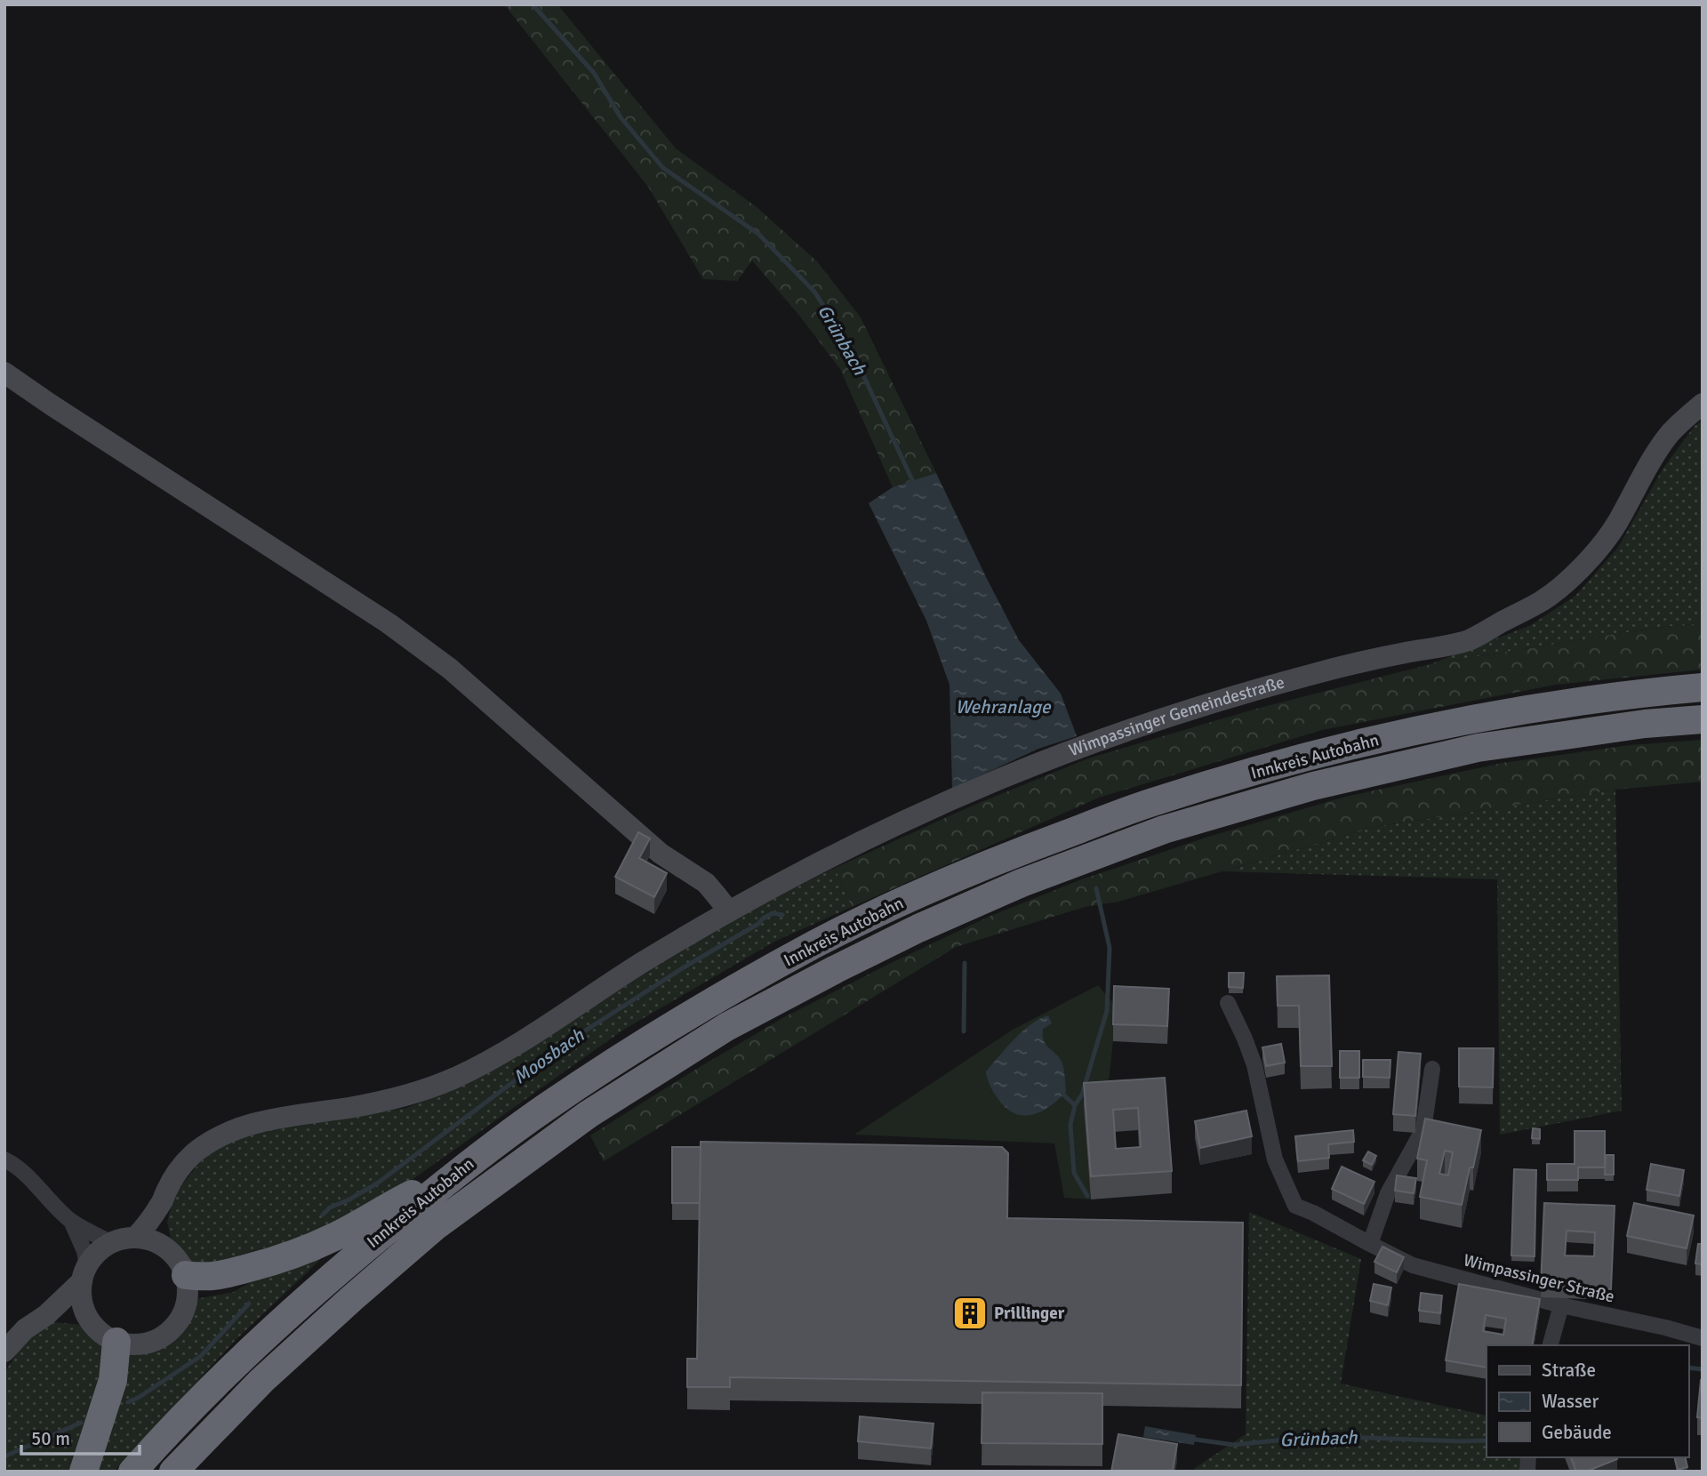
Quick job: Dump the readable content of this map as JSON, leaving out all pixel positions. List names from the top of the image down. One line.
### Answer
{"streets":{"highway":["Innkreis Autobahn"],"street":["Wimpassinger Gemeindestraße","Wimpassinger Straße"]},"water":["Grünbach","Wehranlage","Moosbach"],"places":{"building":["Prillinger"]},"legend":["Straße","Wasser","Gebäude"],"scale_bar":"50 m"}
